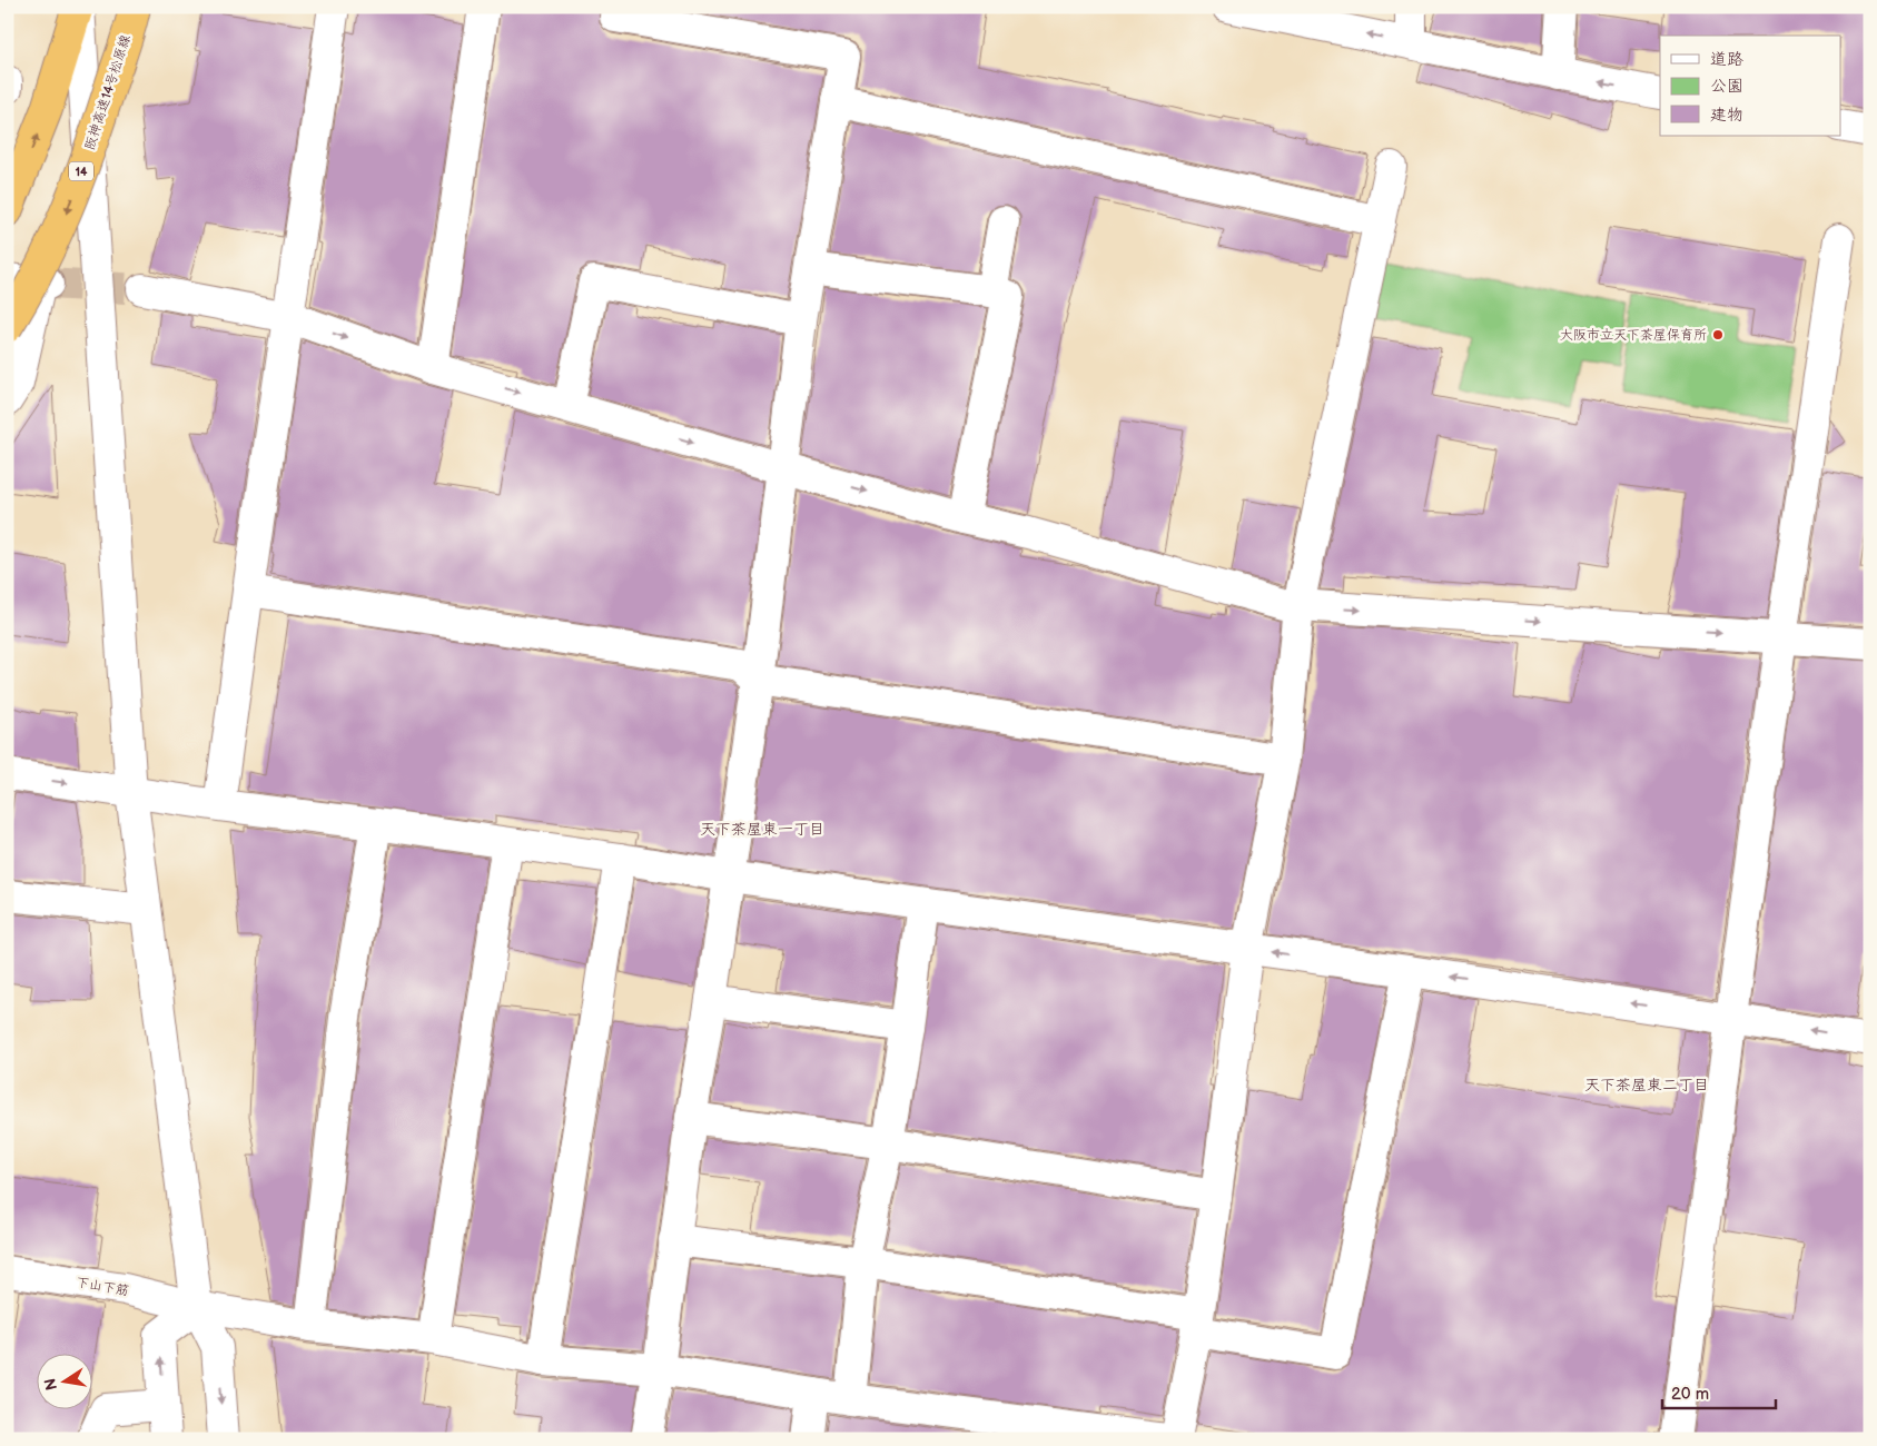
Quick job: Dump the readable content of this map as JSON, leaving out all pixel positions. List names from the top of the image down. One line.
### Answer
{"streets":{"highway":["阪神高速14号松原線","14"],"street":["下山下筋"]},"districts":["天下茶屋東一丁目","天下茶屋東二丁目"],"places":["大阪市立天下茶屋保育所"],"legend":["道路","公園","建物"],"scale_bar":"20 m","north":"left"}
